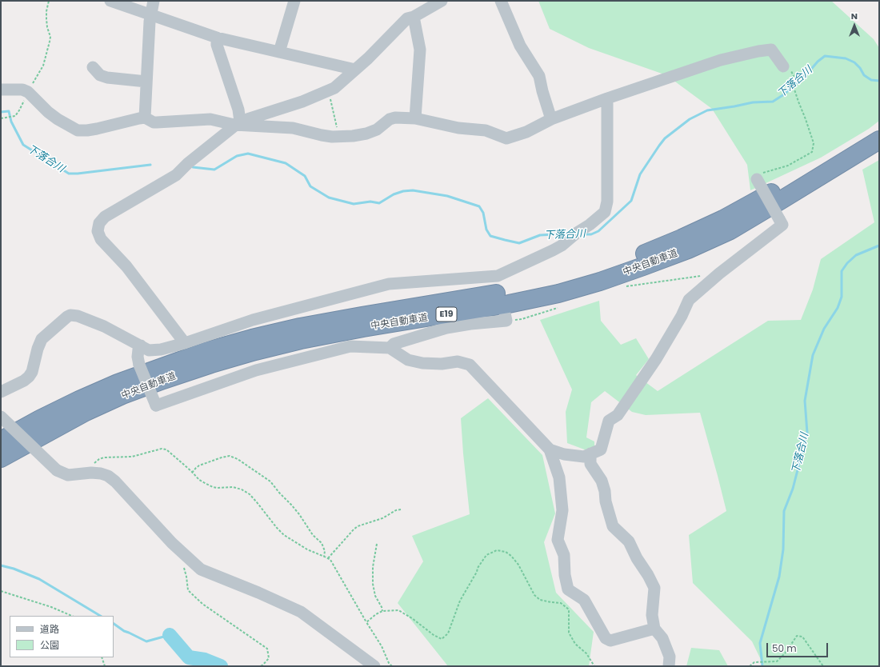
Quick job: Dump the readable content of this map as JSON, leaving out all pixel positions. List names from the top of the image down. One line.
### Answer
{"streets":{"highway":["中央自動車道","E19"]},"water":["下落合川"],"legend":["道路","公園"],"scale_bar":"50 m","north":"top"}
